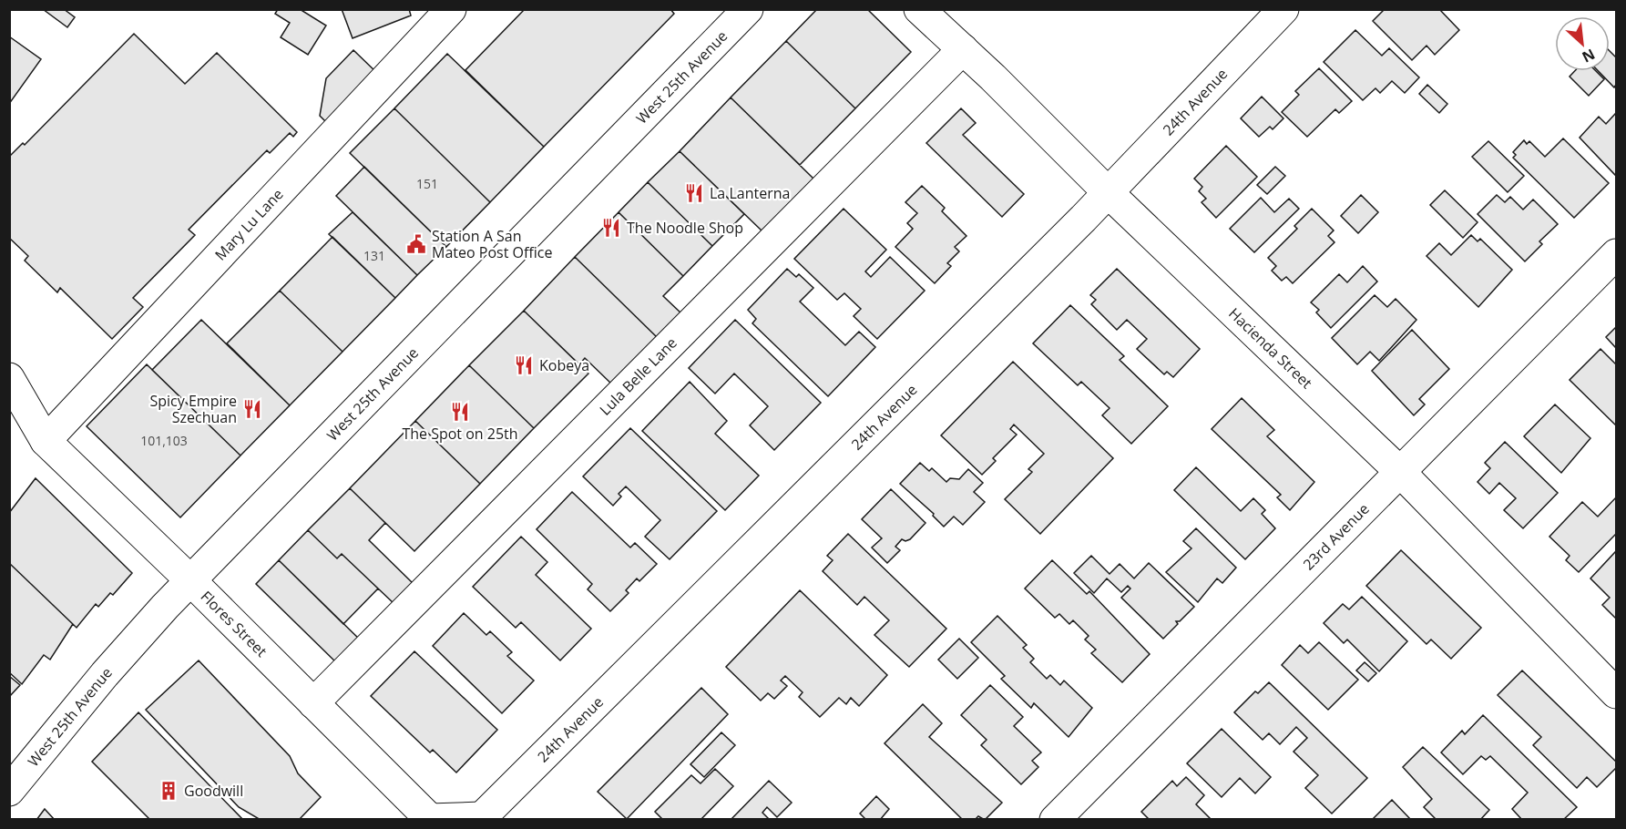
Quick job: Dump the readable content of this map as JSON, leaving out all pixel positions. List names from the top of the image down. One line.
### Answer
{"streets":{"street":["West 25th Avenue","24th Avenue","Mary Lu Lane","Hacienda Street","Lula Belle Lane","23rd Avenue","Flores Street"]},"crossings":[["West 25th Avenue","Flores Street"],["24th Avenue","Hacienda Street"],["24th Avenue","Flores Street"],["Mary Lu Lane","Flores Street"],["Hacienda Street","Lula Belle Lane"],["Hacienda Street","23rd Avenue"],["Lula Belle Lane","Flores Street"]],"places":{"restaurant":["La Lanterna","The Noodle Shop","Kobeya","Spicy Empire Szechuan","The Spot on 25th"],"public building":["Station A San Mateo Post Office"],"building":["Goodwill"]},"house_numbers":["151","131","101,103"],"north":"bottom right"}
